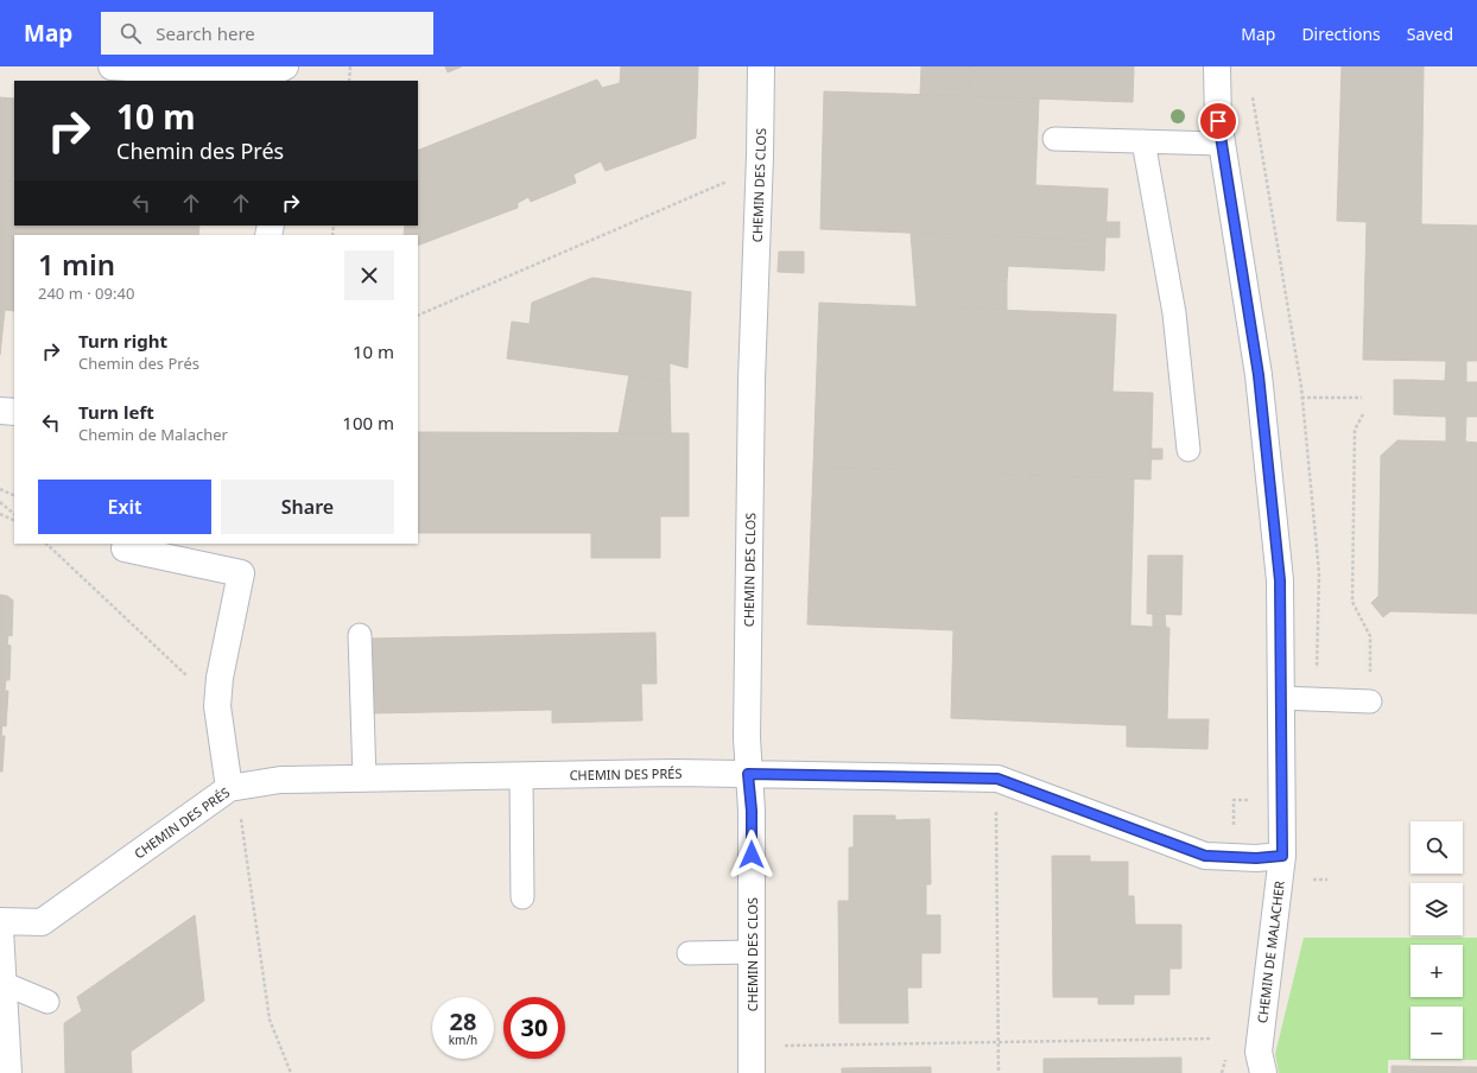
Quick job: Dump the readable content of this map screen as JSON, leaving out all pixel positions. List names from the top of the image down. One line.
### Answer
{"streets":{"street":["CHEMIN DES CLOS","CHEMIN DES PRÉS","CHEMIN DE MALACHER"]},"crossings":[["CHEMIN DES CLOS","CHEMIN DES PRÉS"],["CHEMIN DES PRÉS","CHEMIN DE MALACHER"]],"page":{"header":"Map","search":"Search here","nav":["Map","Directions","Saved"],"turn":["10 m","Chemin des Prés"],"heading":["1 min","240 m · 09:40"],"list":[{"name":"Turn right","note":"Chemin des Prés","value":"10 m"},{"name":"Turn left","note":"Chemin de Malacher","value":"100 m"}],"buttons":["Exit","Share"],"map_buttons":["+","−"],"speed":"28 km/h","limit":"30"}}
